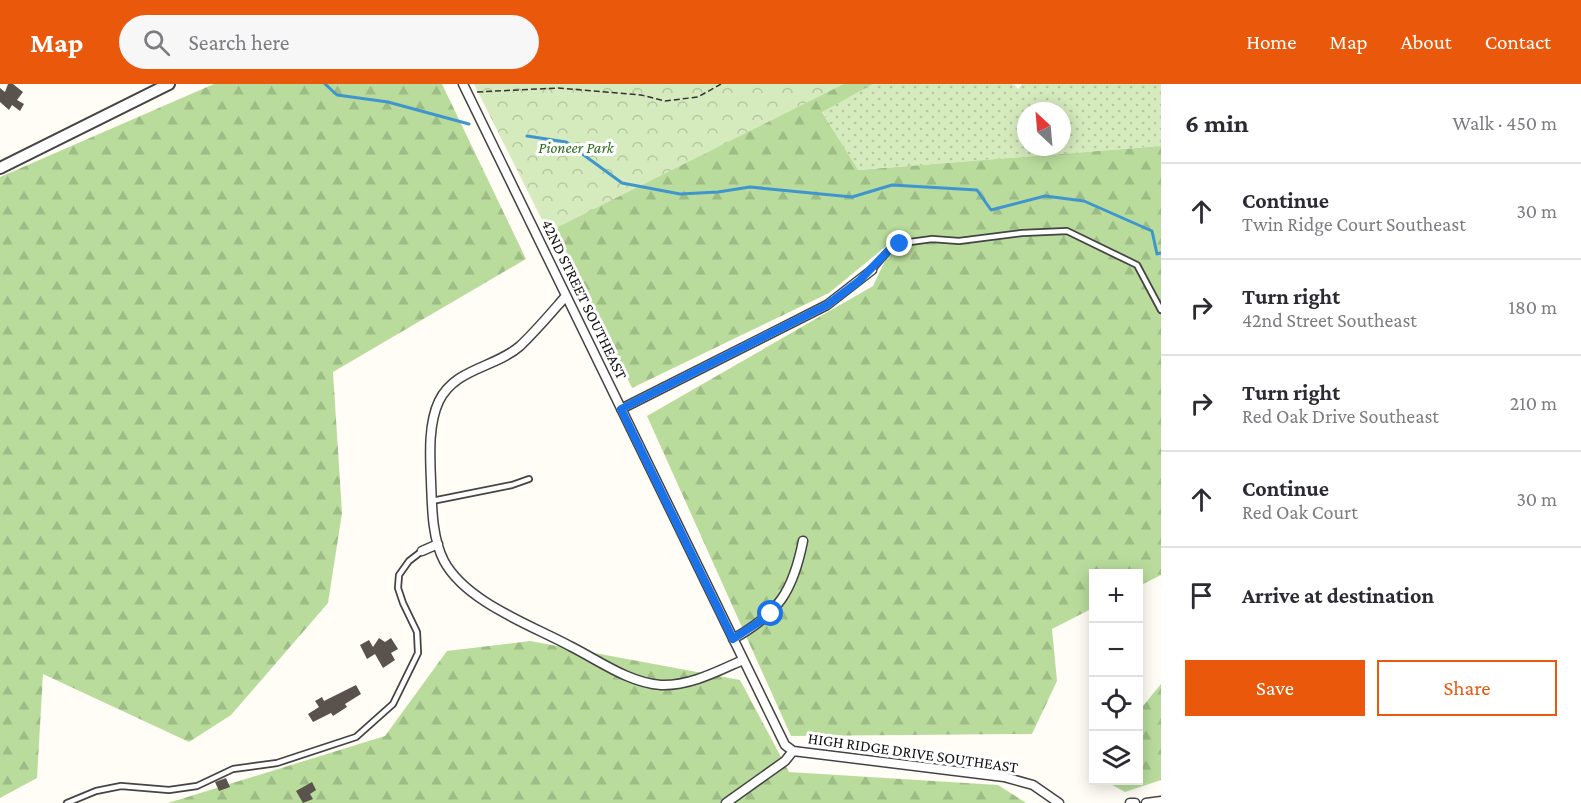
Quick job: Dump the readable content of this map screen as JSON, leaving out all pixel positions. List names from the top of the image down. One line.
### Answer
{"streets":{"street":["42ND STREET SOUTHEAST","HIGH RIDGE DRIVE SOUTHEAST"]},"crossings":[["42ND STREET SOUTHEAST","HIGH RIDGE DRIVE SOUTHEAST"]],"parks":["Pioneer Park"],"north":"top left","page":{"header":"Map","search":"Search here","nav":["Home","Map","About","Contact"],"heading":["6 min","Walk · 450 m"],"list":[["Continue","Twin Ridge Court Southeast","30 m"],["Turn right","42nd Street Southeast","180 m"],["Turn right","Red Oak Drive Southeast","210 m"],["Continue","Red Oak Court","30 m"],"Arrive at destination"],"map_buttons":["+","−"],"buttons":["Save","Share"]}}
